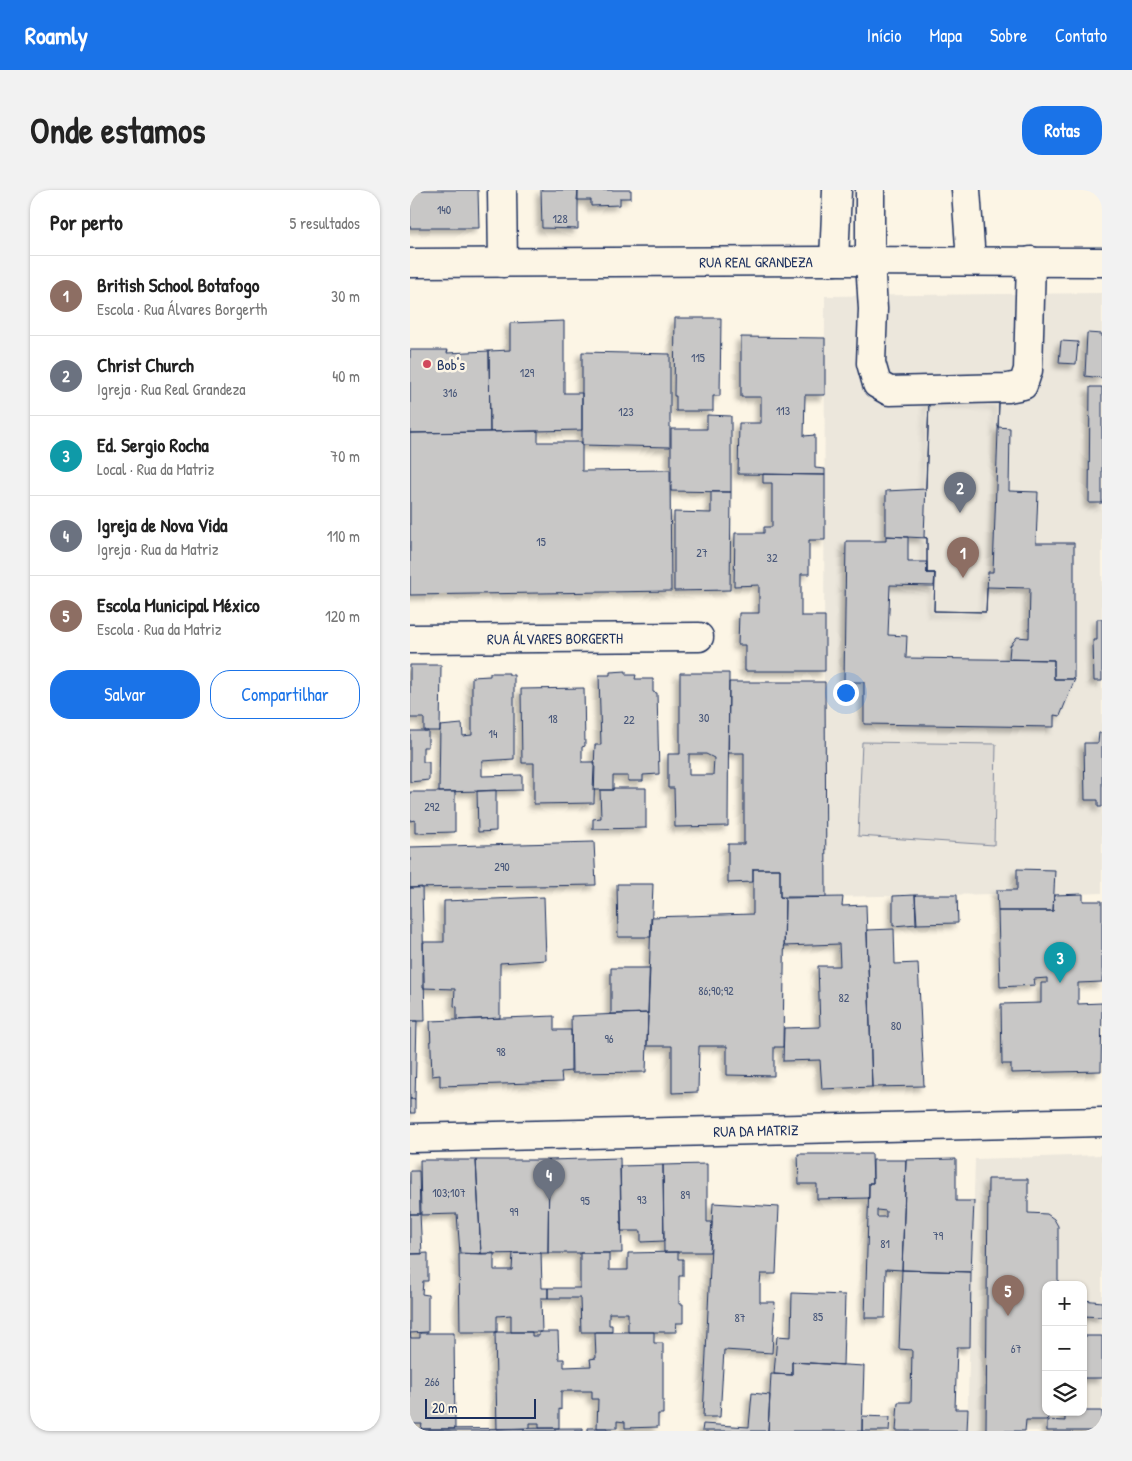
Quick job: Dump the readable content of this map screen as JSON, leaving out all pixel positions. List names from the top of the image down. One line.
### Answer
{"streets":{"street":["RUA REAL GRANDEZA","RUA ÁLVARES BORGERTH","RUA DA MATRIZ"]},"places":["Bob's"],"house_numbers":["140","128","115","129","316","113","123","15","27","32","30","18","22","14","292","290","86;90;92","82","80","96","98","103;107","89","93","95","99","79","81","85","87","67","266"],"scale_bar":"20 m","page":{"header":"Roamly","nav":["Início","Mapa","Sobre","Contato"],"buttons":["Rotas",["Salvar","Compartilhar"]],"title":"Onde estamos","heading":["Por perto","5 resultados"],"list":[{"mark":"1","name":"British School Botafogo","note":"Escola · Rua Álvares Borgerth","value":"30 m"},{"mark":"2","name":"Christ Church","note":"Igreja · Rua Real Grandeza","value":"40 m"},{"mark":"3","name":"Ed. Sergio Rocha","note":"Local · Rua da Matriz","value":"70 m"},{"mark":"4","name":"Igreja de Nova Vida","note":"Igreja · Rua da Matriz","value":"110 m"},{"mark":"5","name":"Escola Municipal México","note":"Escola · Rua da Matriz","value":"120 m"}],"pins":["2","1","3","4","5"],"map_buttons":["+","−"],"scale":"20 m"}}
